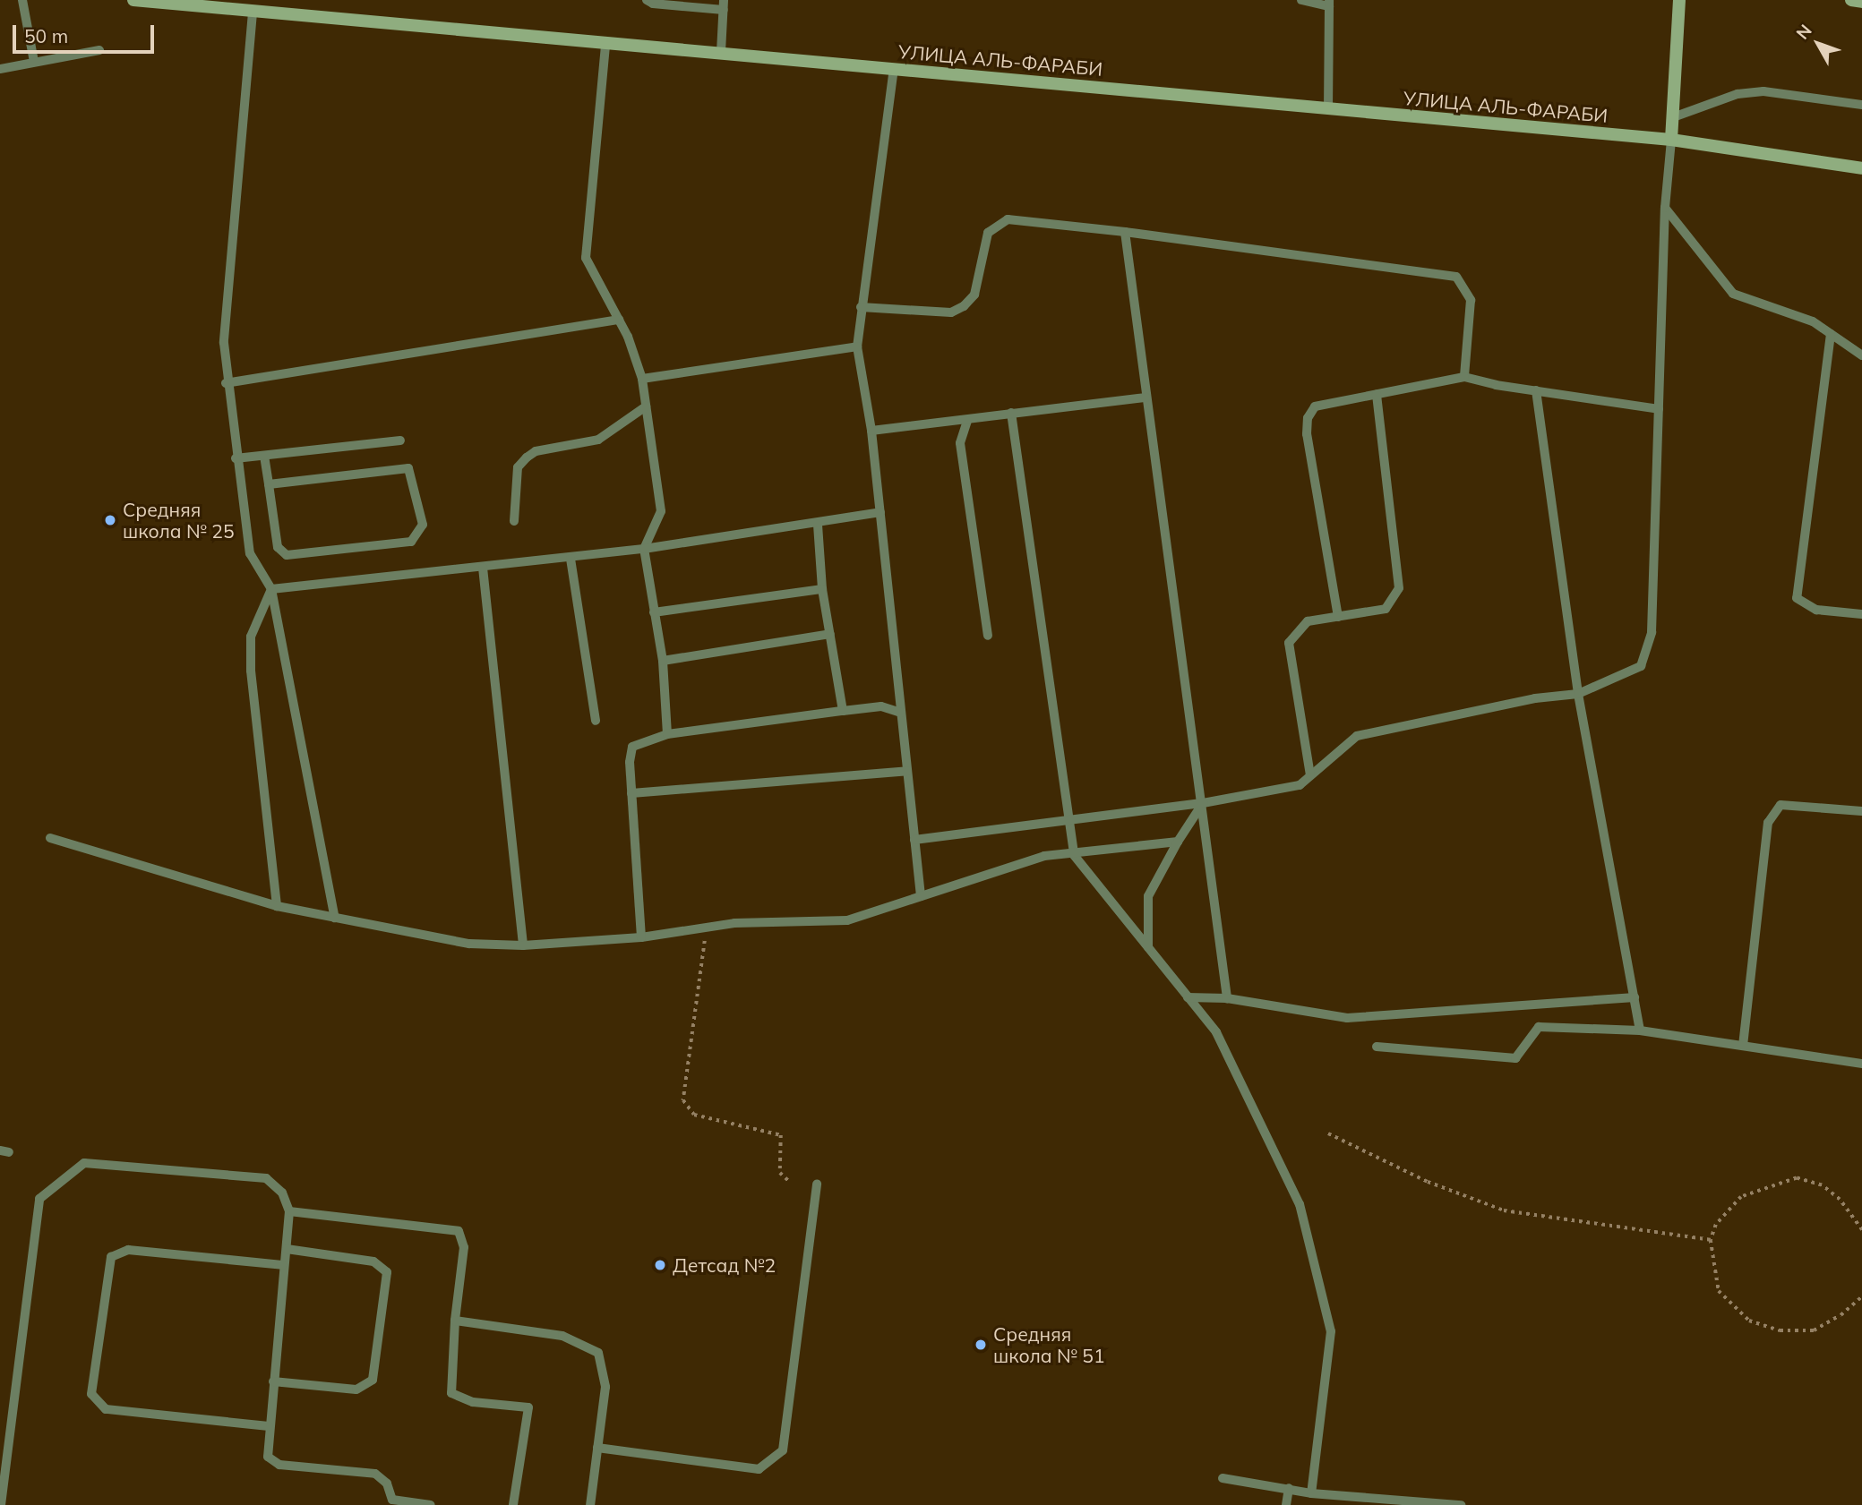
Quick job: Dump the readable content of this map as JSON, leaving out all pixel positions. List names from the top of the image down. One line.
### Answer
{"streets":{"main road":["УЛИЦА АЛЬ-ФАРАБИ"]},"places":["Средняя школа № 25","Детсад №2","Средняя школа № 51"],"scale_bar":"50 m","north":"top left"}
